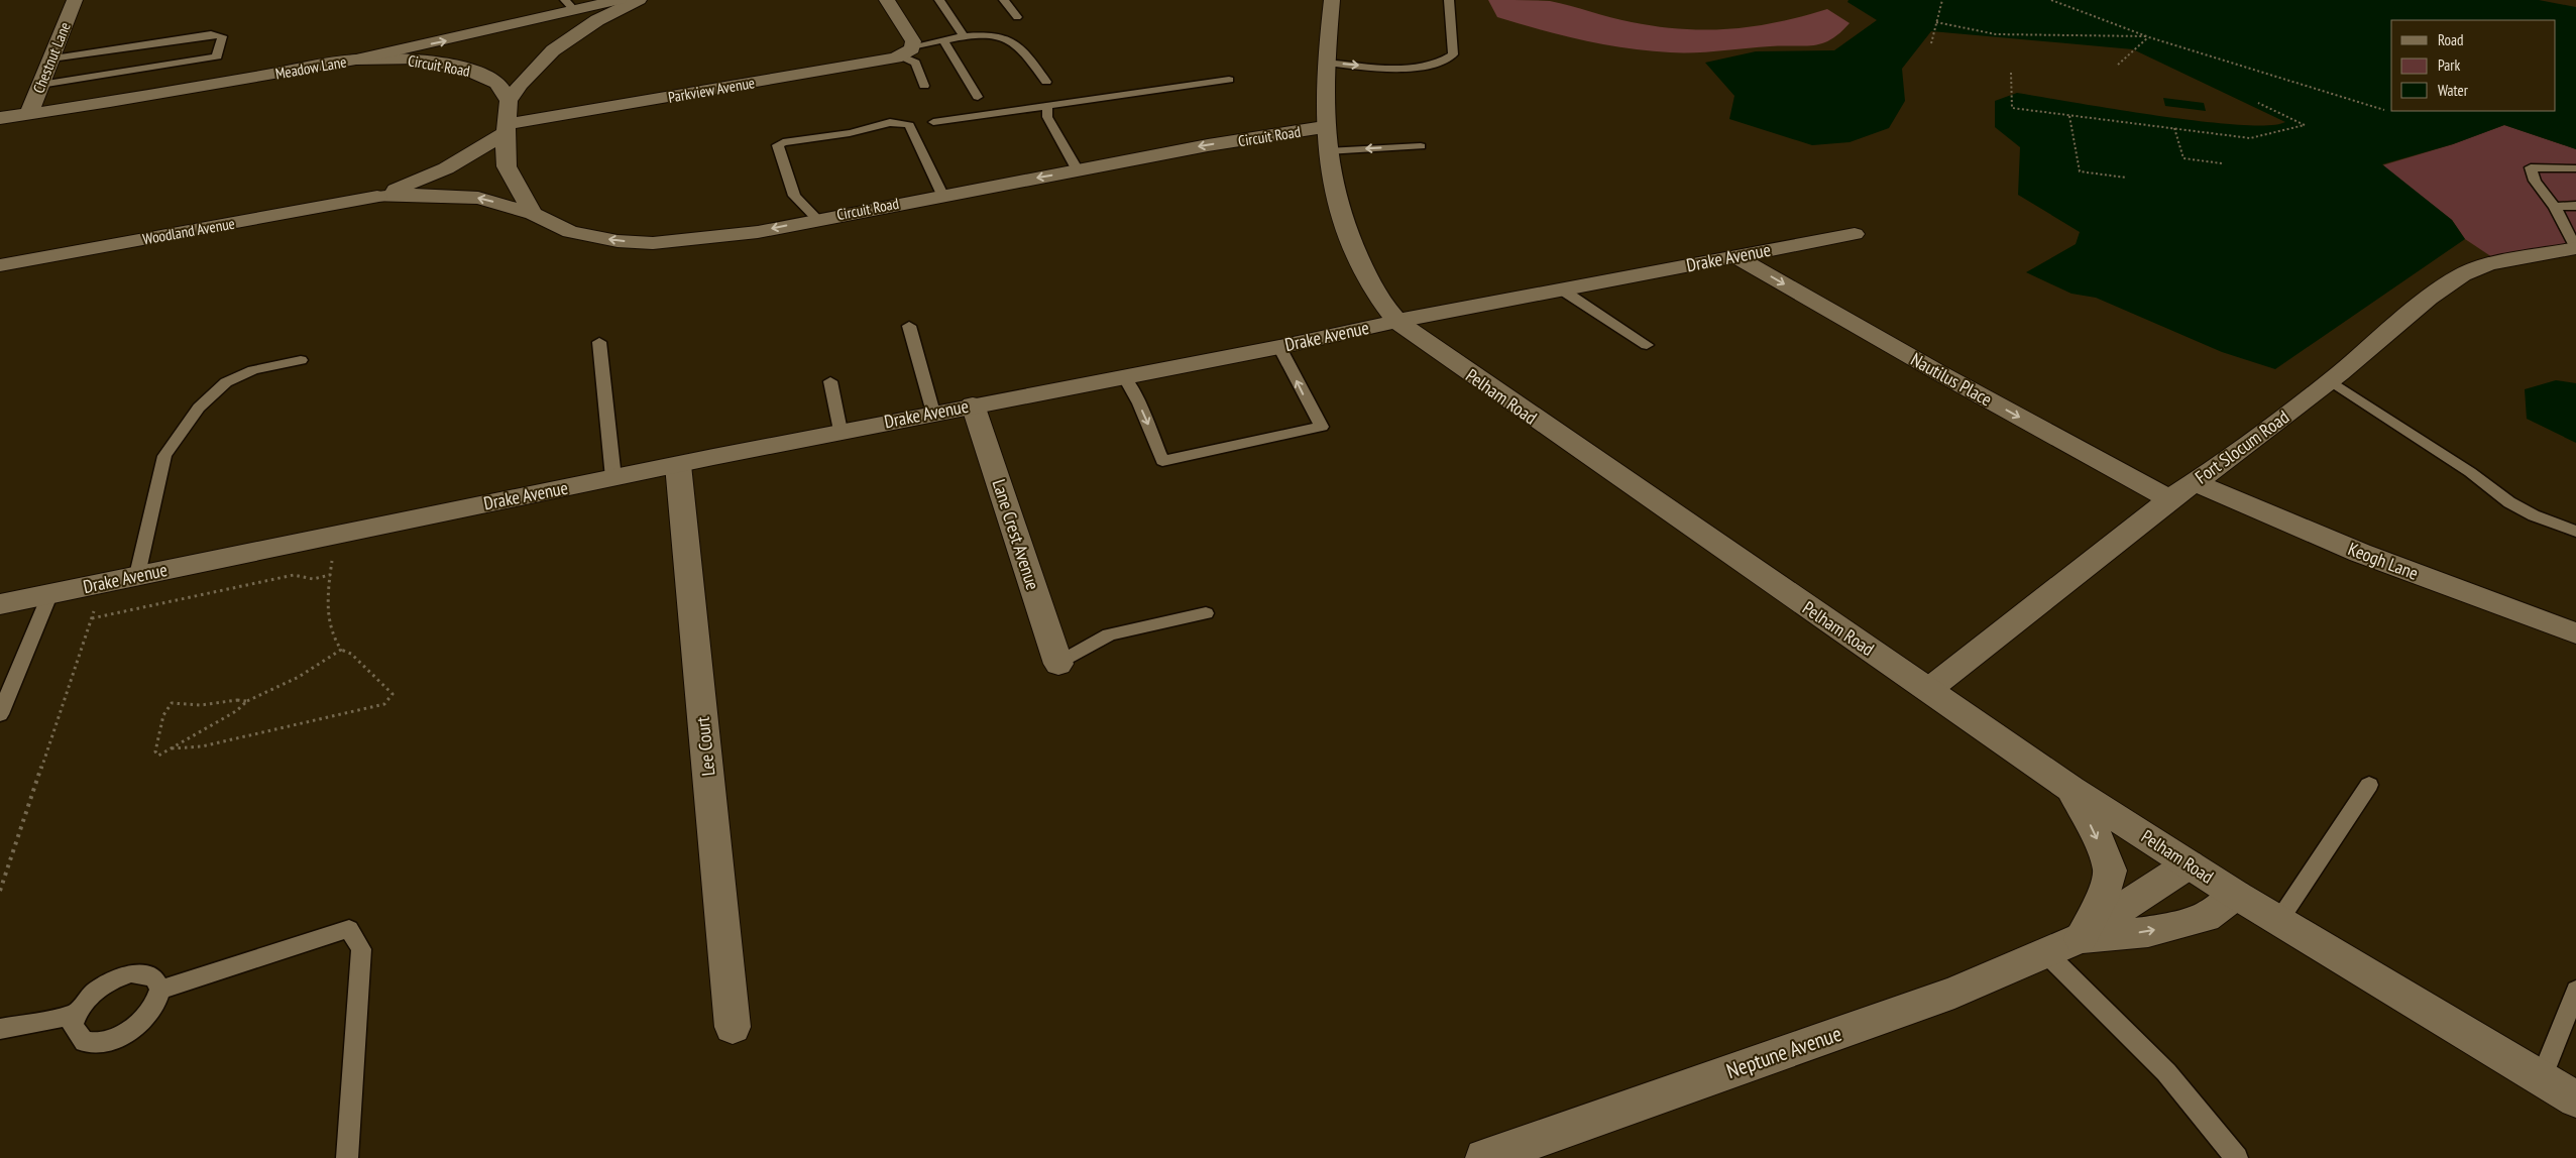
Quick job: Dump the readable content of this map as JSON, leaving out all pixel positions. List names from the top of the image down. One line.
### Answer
{"streets":{"street":["Chestnut Lane","Circuit Road","Meadow Lane","Parkview Avenue","Woodland Avenue","Drake Avenue","Nautilus Place","Pelham Road","Fort Slocum Road","Lane Crest Avenue","Keogh Lane","Lee Court","Neptune Avenue"]},"crossings":[["Chestnut Lane","Meadow Lane"],["Circuit Road","Meadow Lane"],["Circuit Road","Woodland Avenue"],["Circuit Road","Pelham Road"],["Parkview Avenue","Woodland Avenue"],["Drake Avenue","Nautilus Place"],["Drake Avenue","Pelham Road"],["Drake Avenue","Lane Crest Avenue"],["Drake Avenue","Lee Court"],["Nautilus Place","Fort Slocum Road"],["Pelham Road","Fort Slocum Road"],["Pelham Road","Neptune Avenue"],["Fort Slocum Road","Keogh Lane"]],"one_way":["Circuit Road","Nautilus Place"],"legend":["Road","Park","Water"]}
